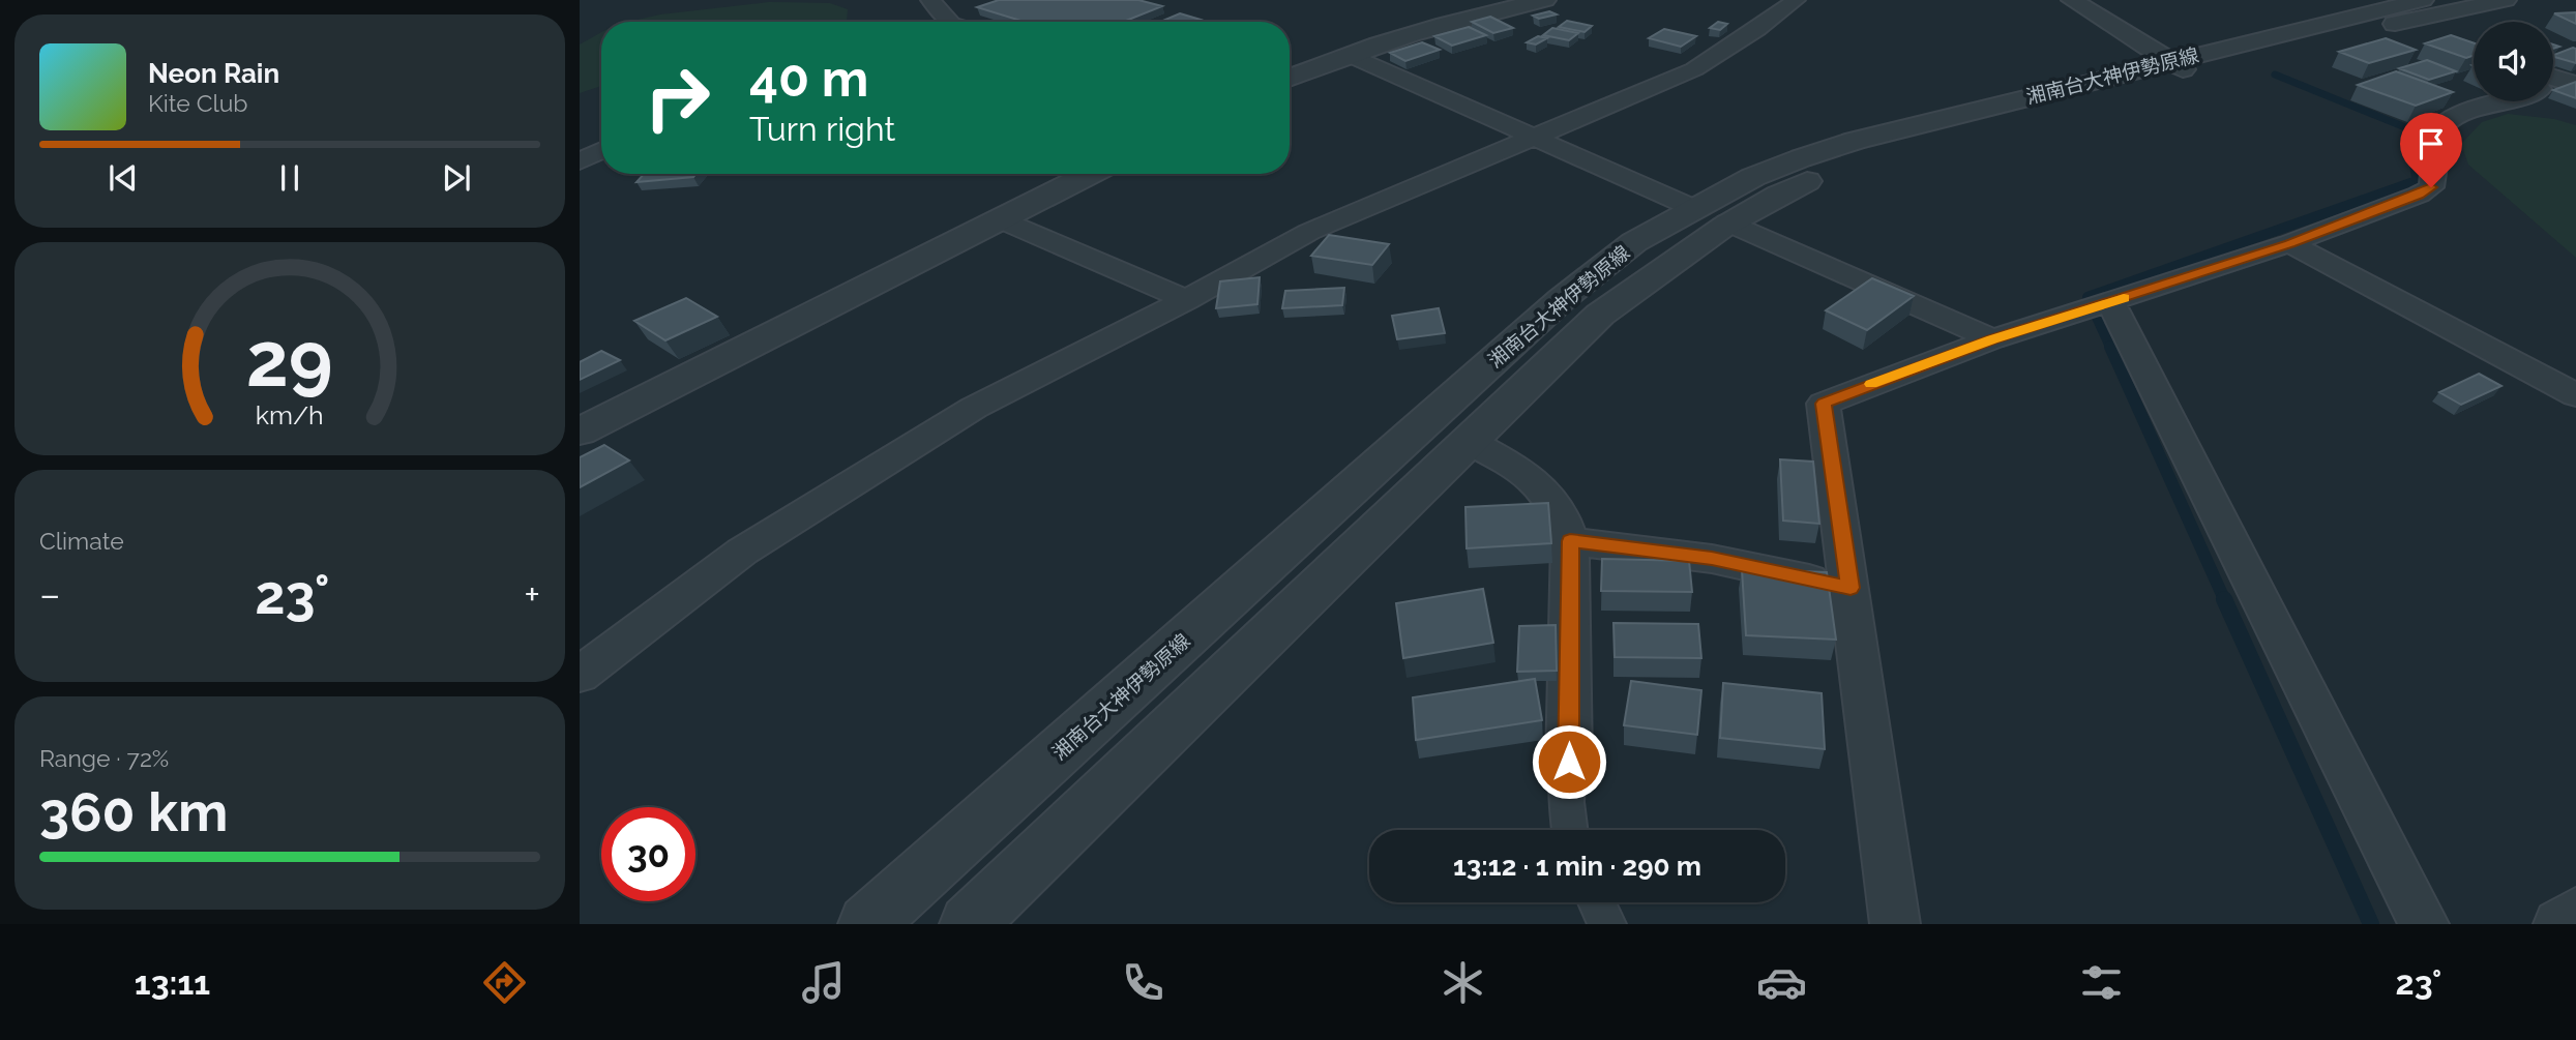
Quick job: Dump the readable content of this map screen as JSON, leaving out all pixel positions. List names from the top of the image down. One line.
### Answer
{"streets":{"street":["湘南台大神伊勢原線"]},"page":{"turn":["40 m","Turn right"],"song":["Neon Rain","Kite Club"],"tile":["Climate",["Range · 72%","360 km"]],"heat":["−","23°","+"],"limit":"30","trip":"13:12 · 1 min · 290 m","tabs":["13:11","23°"],"gauge":["29","km/h"]}}
